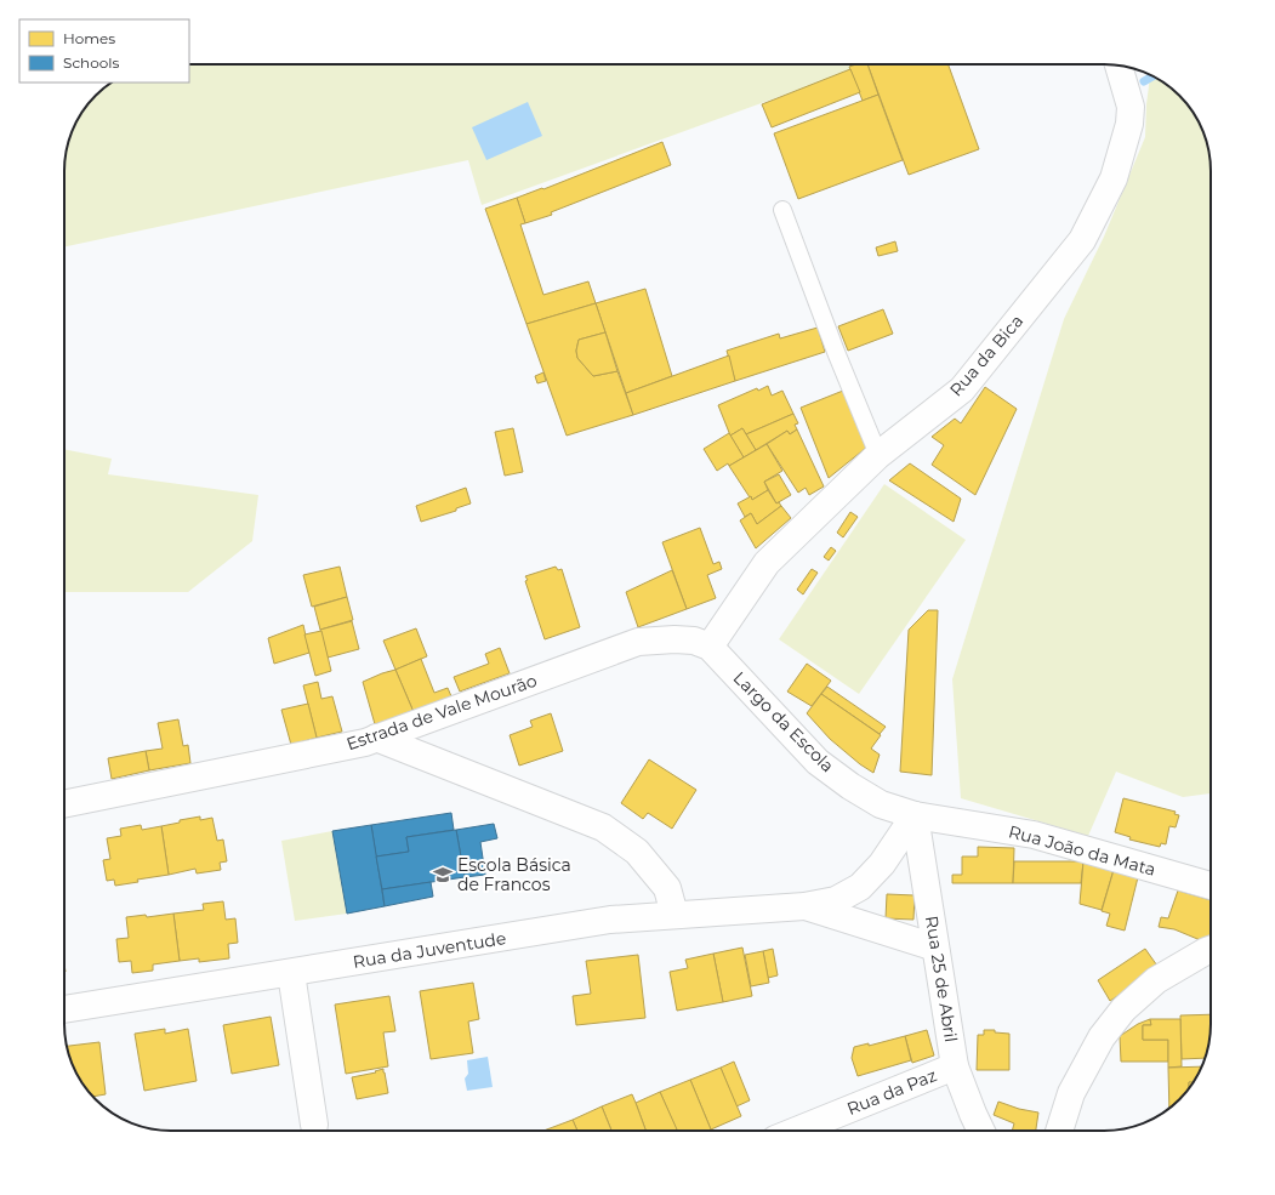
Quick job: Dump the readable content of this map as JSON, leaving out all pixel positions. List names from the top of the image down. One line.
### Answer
{"streets":{"street":["Rua da Bica","Estrada de Vale Mourão","Largo da Escola","Rua João da Mata","Rua da Juventude","Rua 25 de Abril","Rua da Paz"]},"crossings":[["Rua da Bica","Estrada de Vale Mourão"],["Rua da Bica","Largo da Escola"],["Estrada de Vale Mourão","Largo da Escola"],["Largo da Escola","Rua João da Mata"],["Largo da Escola","Rua 25 de Abril"],["Rua João da Mata","Rua 25 de Abril"],["Rua 25 de Abril","Rua da Paz"]],"places":{"school or university":["Escola Básica de Francos"]},"legend":["Homes","Schools"]}
